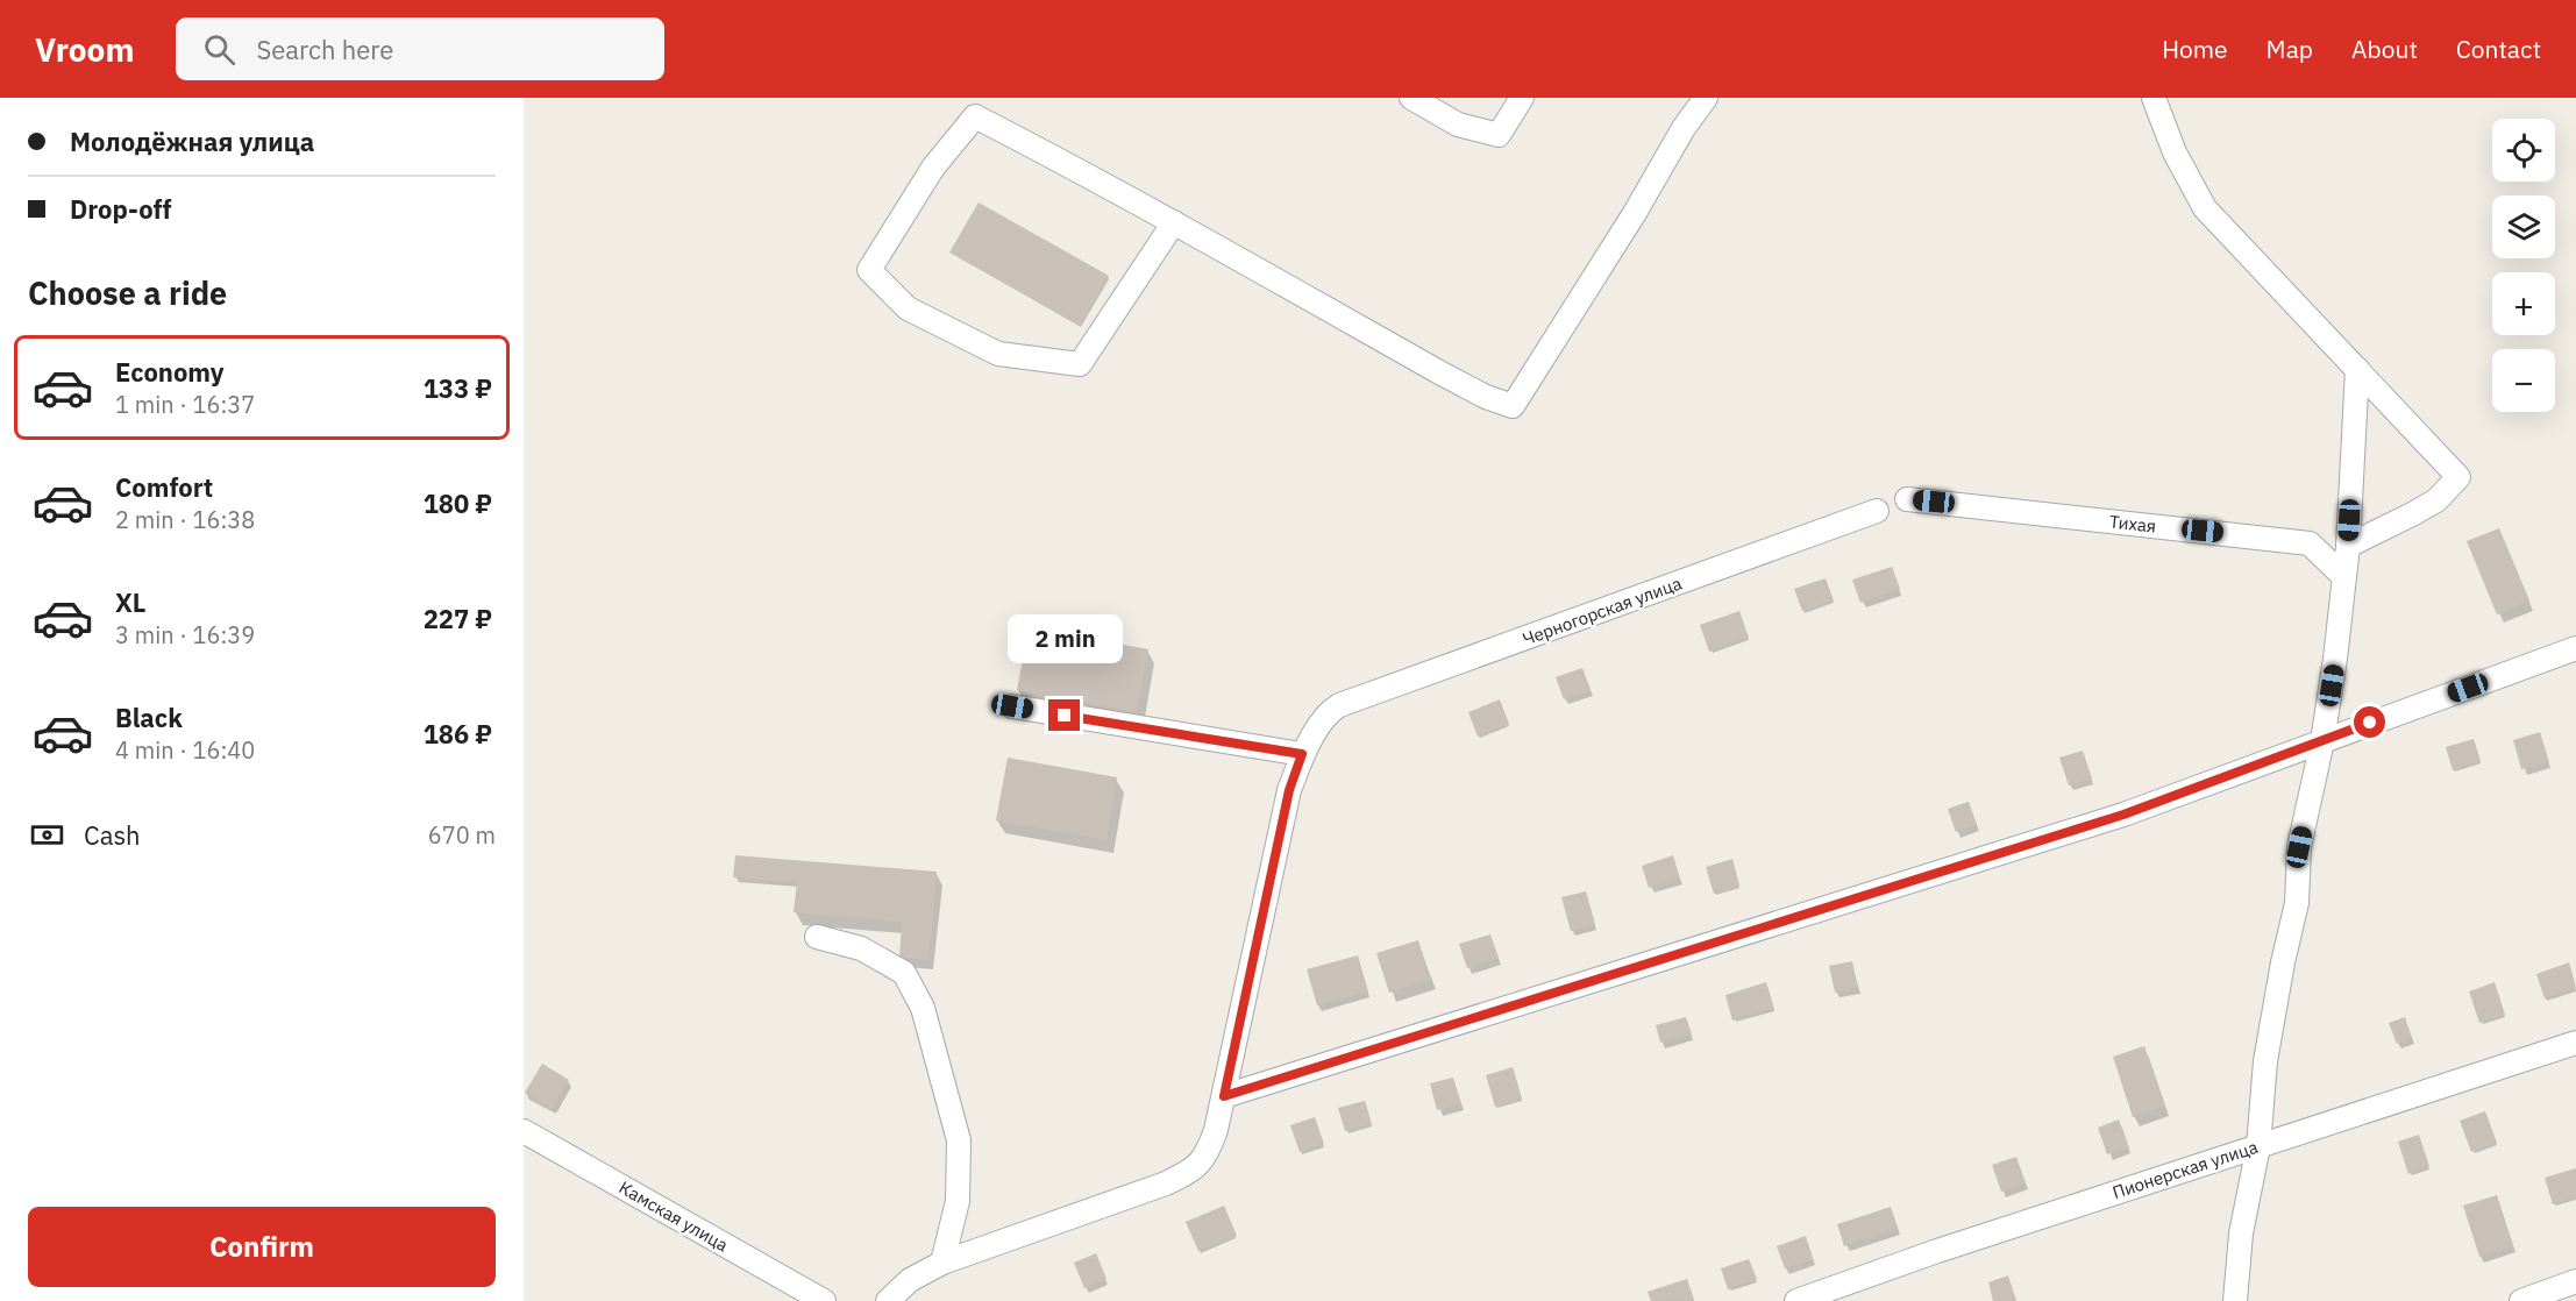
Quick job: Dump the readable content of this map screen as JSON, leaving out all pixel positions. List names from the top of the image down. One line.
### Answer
{"streets":{"street":["Тихая","Черногорская улица","Пионерская улица","Камская улица"]},"page":{"header":"Vroom","search":"Search here","nav":["Home","Map","About","Contact"],"banner":["Молодёжная улица","Drop-off"],"map_buttons":["+","−"],"heading":"Choose a ride","list":[{"name":"Economy","note":"1 min · 16:37","value":"133 ₽"},{"name":"Comfort","note":"2 min · 16:38","value":"180 ₽"},{"name":"XL","note":"3 min · 16:39","value":"227 ₽"},{"name":"Black","note":"4 min · 16:40","value":"186 ₽"}],"bubble":"2 min","pay":["Cash","670 m"],"buttons":"Confirm"}}
